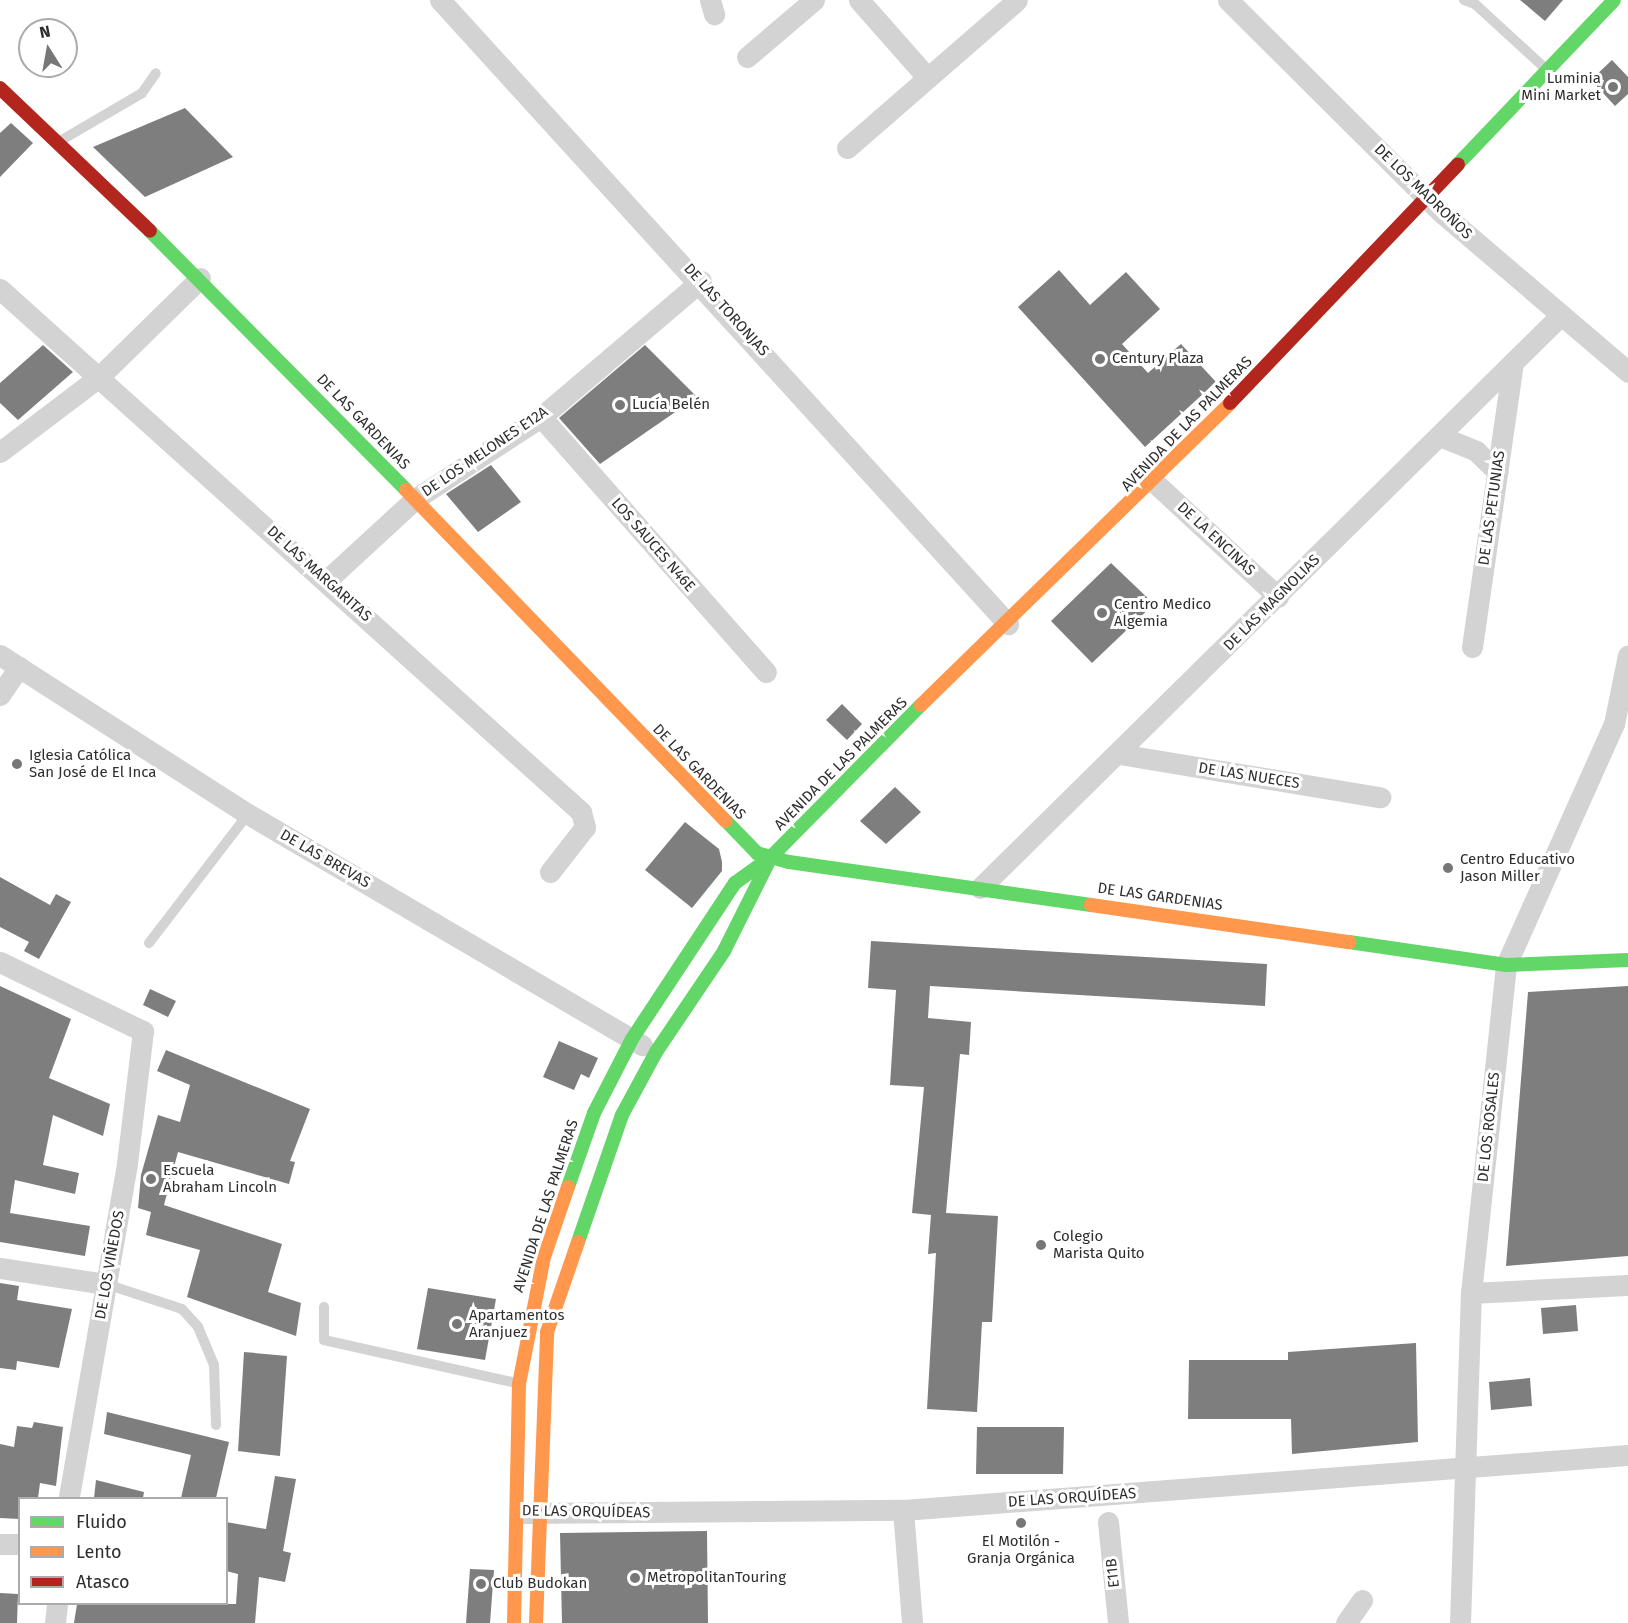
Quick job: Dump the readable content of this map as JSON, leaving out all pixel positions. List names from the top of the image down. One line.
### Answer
{"streets":{"street":["DE LOS MADROÑOS","DE LAS TORONJAS","DE LAS GARDENIAS","AVENIDA DE LAS PALMERAS","DE LOS MELONES E12A","DE LAS PETUNIAS","DE LA ENCINAS","LOS SAUCES N46E","DE LAS MARGARITAS","DE LAS MAGNOLIAS","DE LAS NUECES","DE LAS BREVAS","DE LOS ROSALES","DE LOS VIÑEDOS","DE LAS ORQUÍDEAS","E11B"]},"crossings":[["DE LOS MADROÑOS","AVENIDA DE LAS PALMERAS"],["DE LOS MADROÑOS","DE LAS MAGNOLIAS"],["DE LAS TORONJAS","AVENIDA DE LAS PALMERAS"],["DE LAS TORONJAS","DE LOS MELONES E12A"],["DE LAS GARDENIAS","AVENIDA DE LAS PALMERAS"],["DE LAS GARDENIAS","DE LOS MELONES E12A"],["DE LAS GARDENIAS","DE LAS MAGNOLIAS"],["DE LAS GARDENIAS","DE LOS ROSALES"],["AVENIDA DE LAS PALMERAS","DE LA ENCINAS"],["AVENIDA DE LAS PALMERAS","DE LAS BREVAS"],["AVENIDA DE LAS PALMERAS","DE LAS ORQUÍDEAS"],["DE LOS MELONES E12A","LOS SAUCES N46E"],["DE LOS MELONES E12A","DE LAS MARGARITAS"],["DE LAS PETUNIAS","DE LAS MAGNOLIAS"],["DE LA ENCINAS","DE LAS MAGNOLIAS"],["DE LAS MAGNOLIAS","DE LAS NUECES"],["DE LOS ROSALES","DE LAS ORQUÍDEAS"]],"places":["Luminia Mini Market","Century Plaza","Lucía Belén","Centro Medico Algemia","Iglesia Católica San José de El Inca","Centro Educativo Jason Miller","Escuela Abraham Lincoln","Colegio Marista Quito","Apartamentos Aranjuez","El Motilón - Granja Orgánica","MetropolitanTouring","Club Budokan"],"legend":["Fluido","Lento","Atasco"],"north":"top"}
